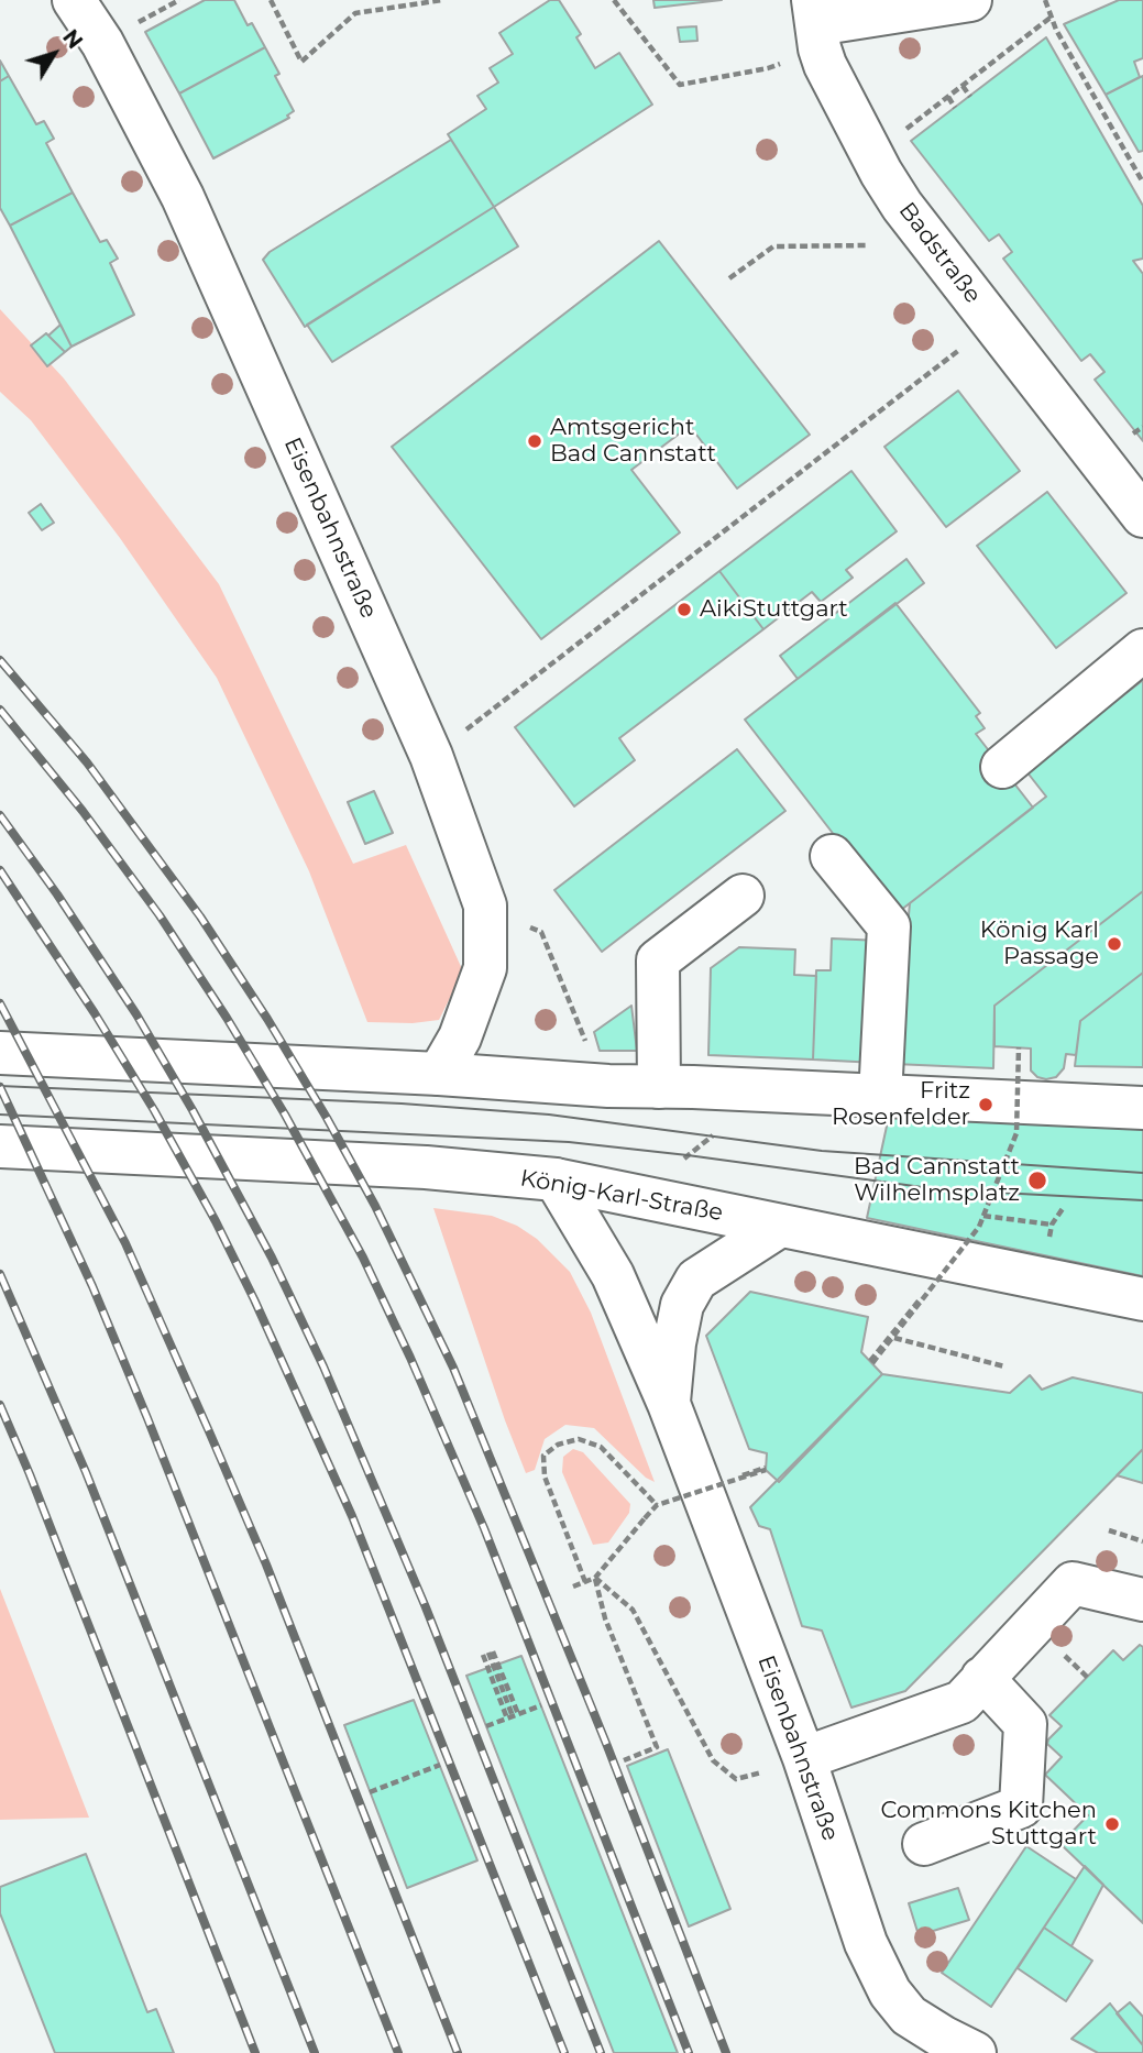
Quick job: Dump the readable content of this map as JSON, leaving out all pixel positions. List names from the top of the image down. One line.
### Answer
{"streets":{"street":["Badstraße","Eisenbahnstraße","König-Karl-Straße"]},"crossings":[["Eisenbahnstraße","König-Karl-Straße"]],"places":["Amtsgericht Bad Cannstatt","AikiStuttgart","König Karl Passage","Fritz Rosenfelder","Bad Cannstatt Wilhelmsplatz","Commons Kitchen Stuttgart"],"north":"top right"}
